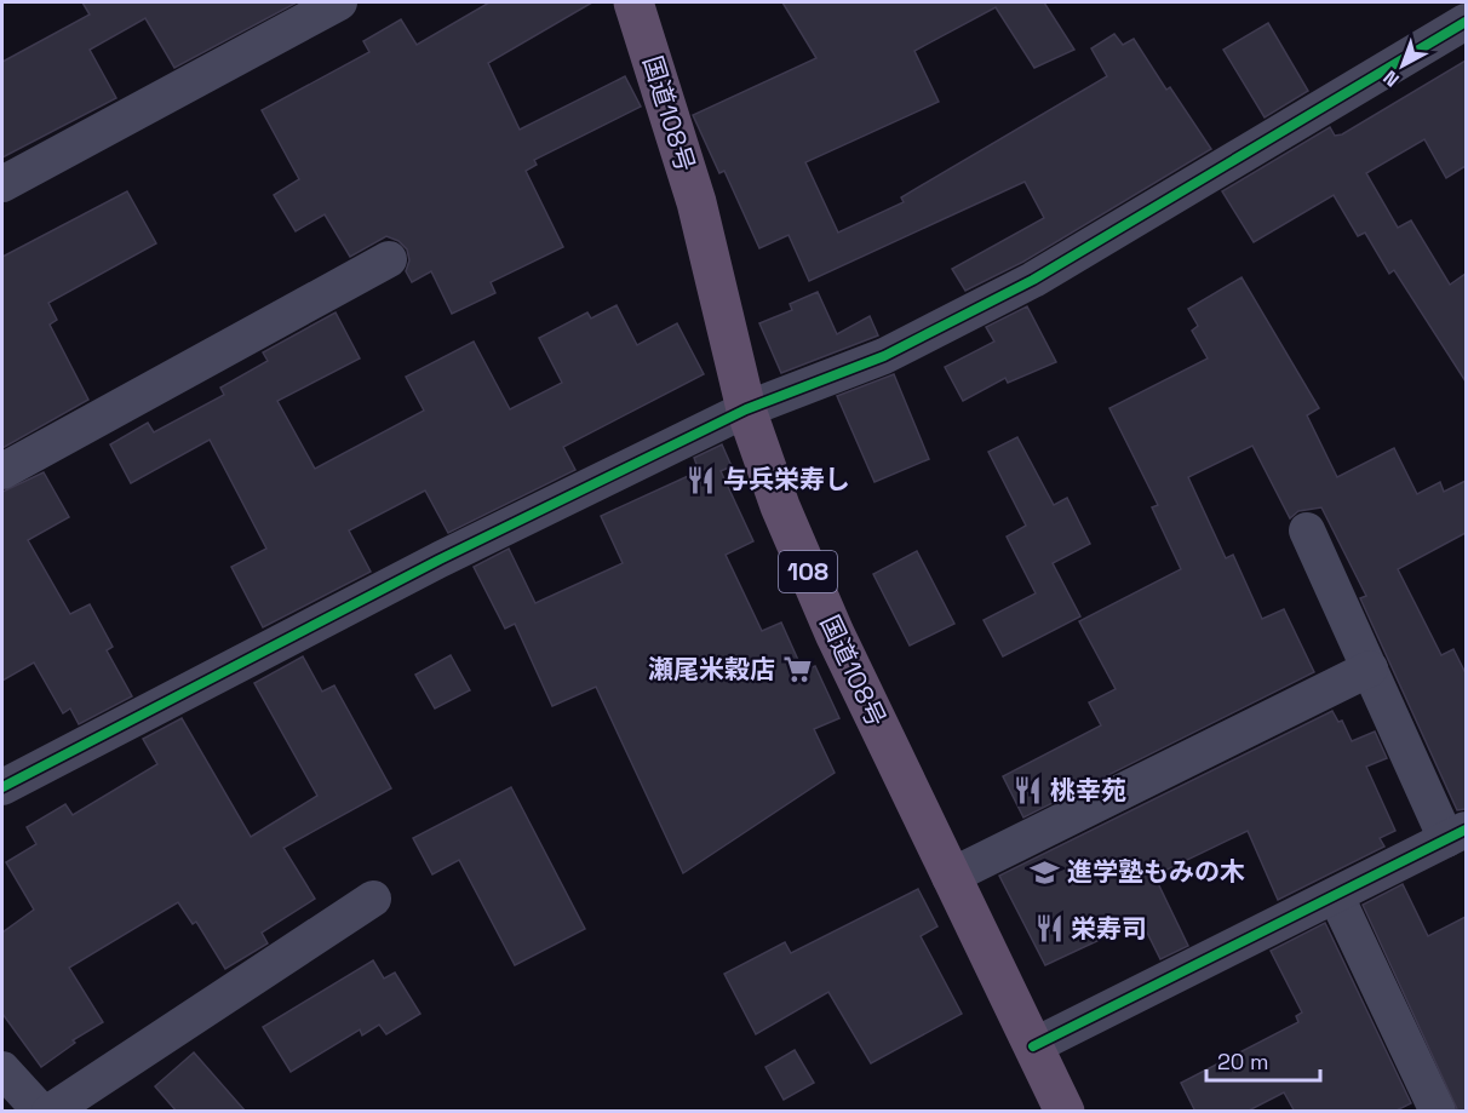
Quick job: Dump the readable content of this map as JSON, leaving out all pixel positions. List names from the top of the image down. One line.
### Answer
{"streets":{"highway":["国道108号","108"]},"places":{"restaurant":["与兵栄寿し","桃幸苑","栄寿司"],"supermarket":["瀬尾米穀店"],"school or university":["進学塾もみの木"]},"scale_bar":"20 m","north":"bottom left"}
